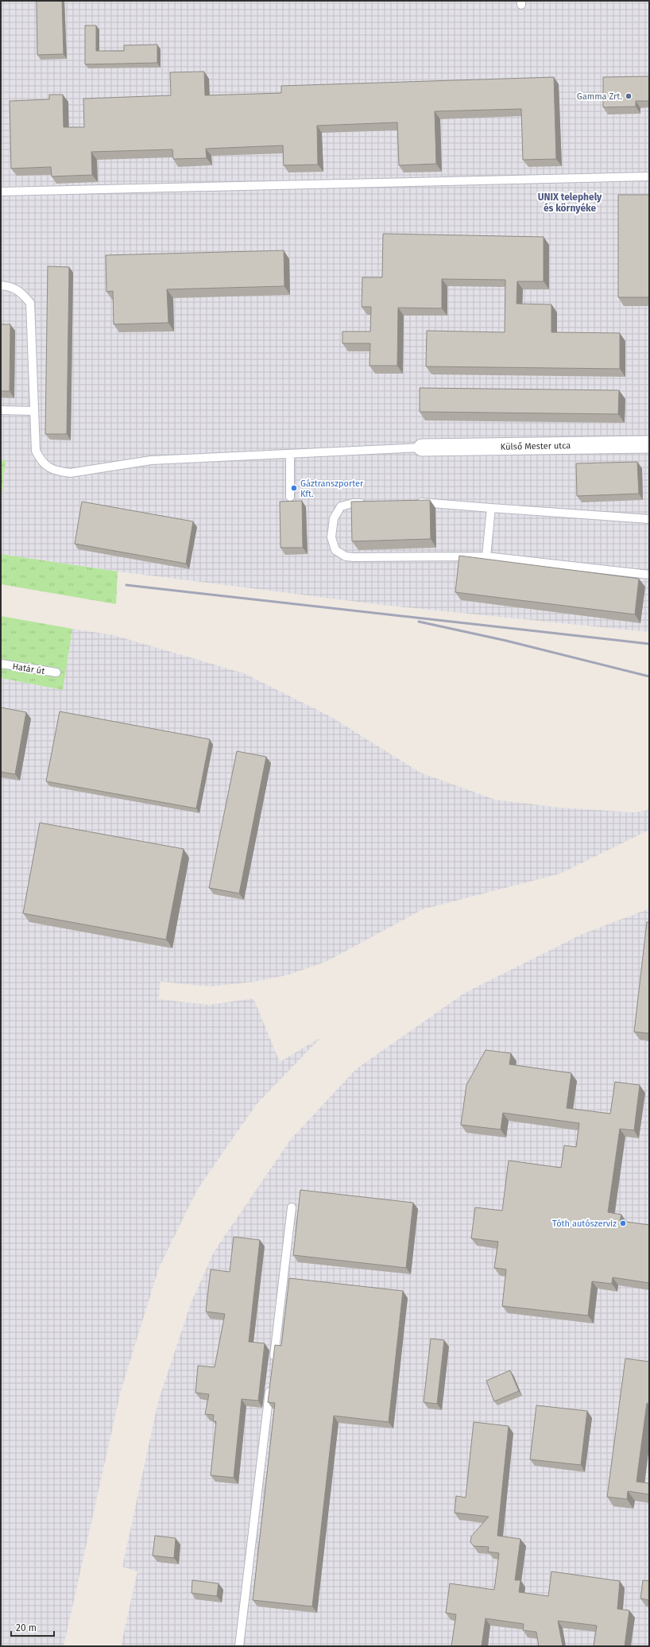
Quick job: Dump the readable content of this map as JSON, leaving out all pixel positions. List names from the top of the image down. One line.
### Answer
{"streets":{"street":["Külső Mester utca"],"lane":["Határ út"]},"districts":["UNIX telephely és környéke"],"places":["Gamma Zrt.","Gáztranszporter Kft.","Tóth autószerviz"],"scale_bar":"20 m"}
